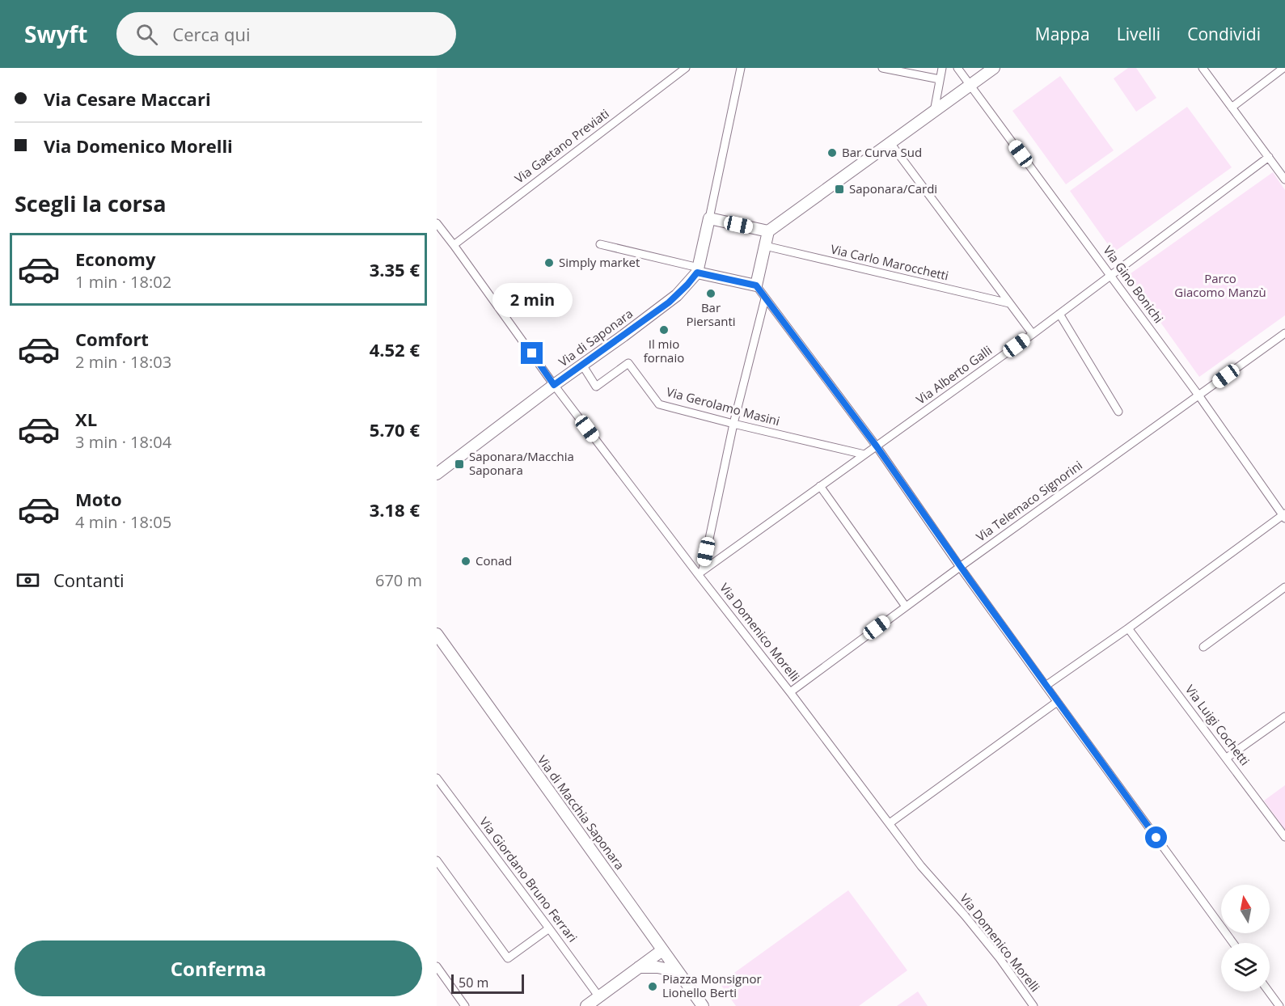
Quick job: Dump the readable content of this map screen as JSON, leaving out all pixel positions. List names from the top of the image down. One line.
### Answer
{"streets":{"street":["Via Gaetano Previati","Via Carlo Marocchetti","Via Gino Bonichi","Via di Saponara","Via Alberto Galli","Via Gerolamo Masini","Via Telemaco Signorini","Via Domenico Morelli","Via Luigi Cochetti","Via di Macchia Saponara","Via Giordano Bruno Ferrari"]},"crossings":[["Via Gaetano Previati","Via Domenico Morelli"],["Via Gino Bonichi","Via Alberto Galli"],["Via Gino Bonichi","Via Telemaco Signorini"],["Via di Saponara","Via Gerolamo Masini"],["Via di Saponara","Via Domenico Morelli"],["Via Alberto Galli","Via Gerolamo Masini"],["Via Alberto Galli","Via Domenico Morelli"],["Via Telemaco Signorini","Via Domenico Morelli"]],"parks":["Parco Giacomo Manzù"],"places":{"other":["Bar Curva Sud","Simply market","Bar Piersanti","Il mio fornaio","Conad","Piazza Monsignor Lionello Berti"],"transit":["Saponara/Cardi","Saponara/Macchia Saponara"]},"scale_bar":"50 m","north":"top","page":{"header":"Swyft","search":"Cerca qui","nav":["Mappa","Livelli","Condividi"],"banner":["Via Cesare Maccari","Via Domenico Morelli"],"heading":"Scegli la corsa","list":[{"name":"Economy","note":"1 min · 18:02","value":"3.35 €"},{"name":"Comfort","note":"2 min · 18:03","value":"4.52 €"},{"name":"XL","note":"3 min · 18:04","value":"5.70 €"},{"name":"Moto","note":"4 min · 18:05","value":"3.18 €"}],"bubble":"2 min","pay":["Contanti","670 m"],"buttons":"Conferma","scale":"50 m"}}
